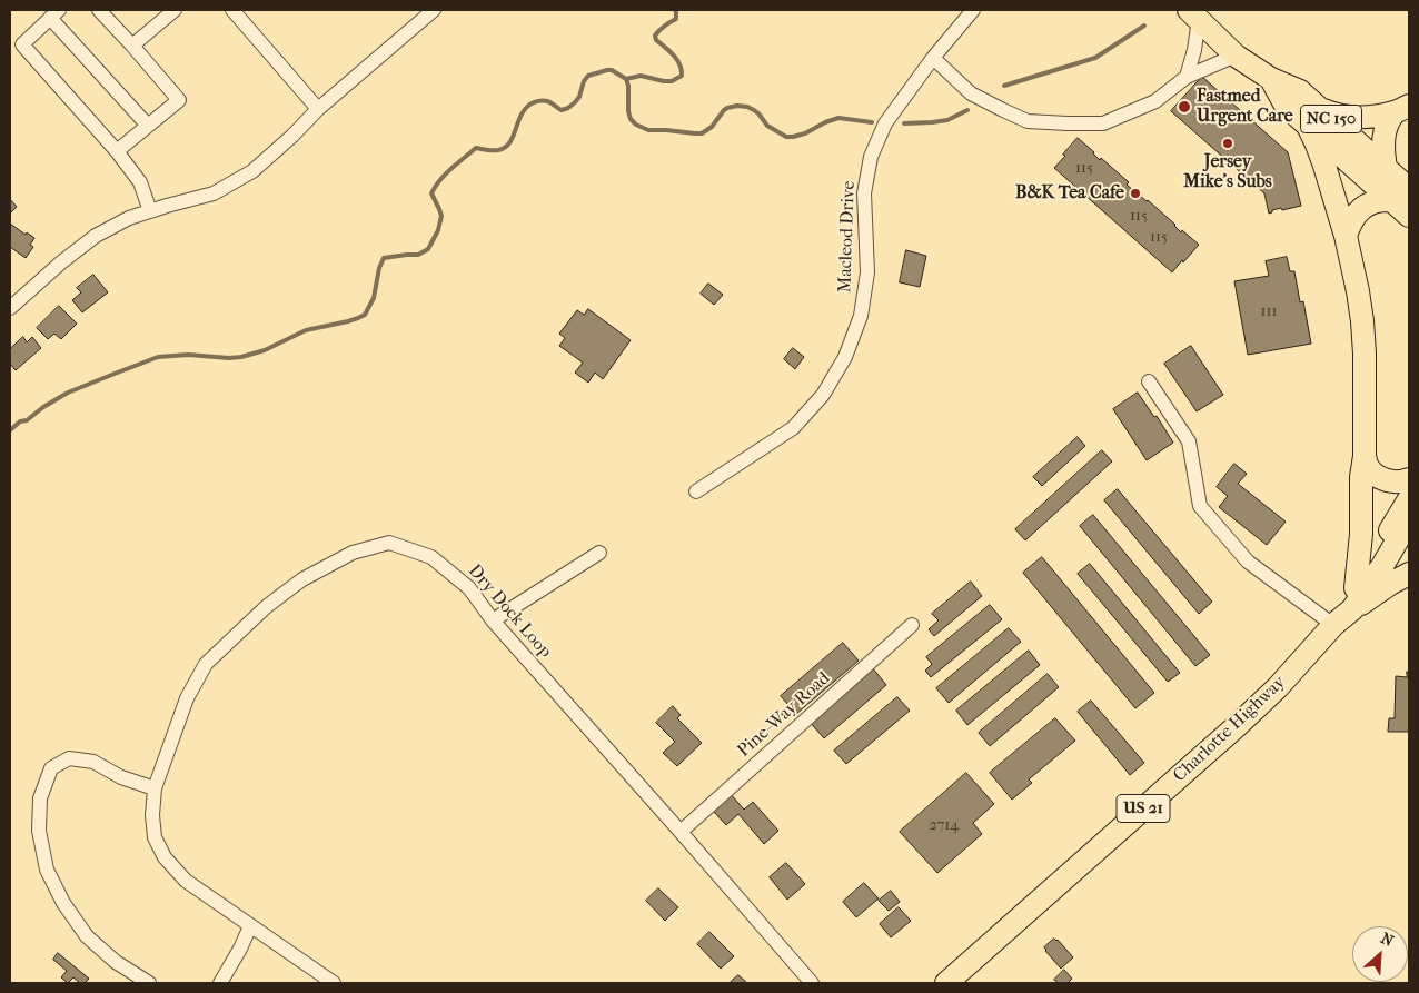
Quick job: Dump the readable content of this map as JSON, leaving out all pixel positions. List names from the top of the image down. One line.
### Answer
{"streets":{"main road":["NC 150","Charlotte Highway","US 21"],"street":["Macleod Drive","Dry Dock Loop","Pine-Way Road"]},"crossings":[["Dry Dock Loop","Pine-Way Road"]],"places":["Fastmed Urgent Care","Jersey Mike's Subs","B&K Tea Cafe"],"house_numbers":["115","115","115","111","2714"],"north":"top right"}
